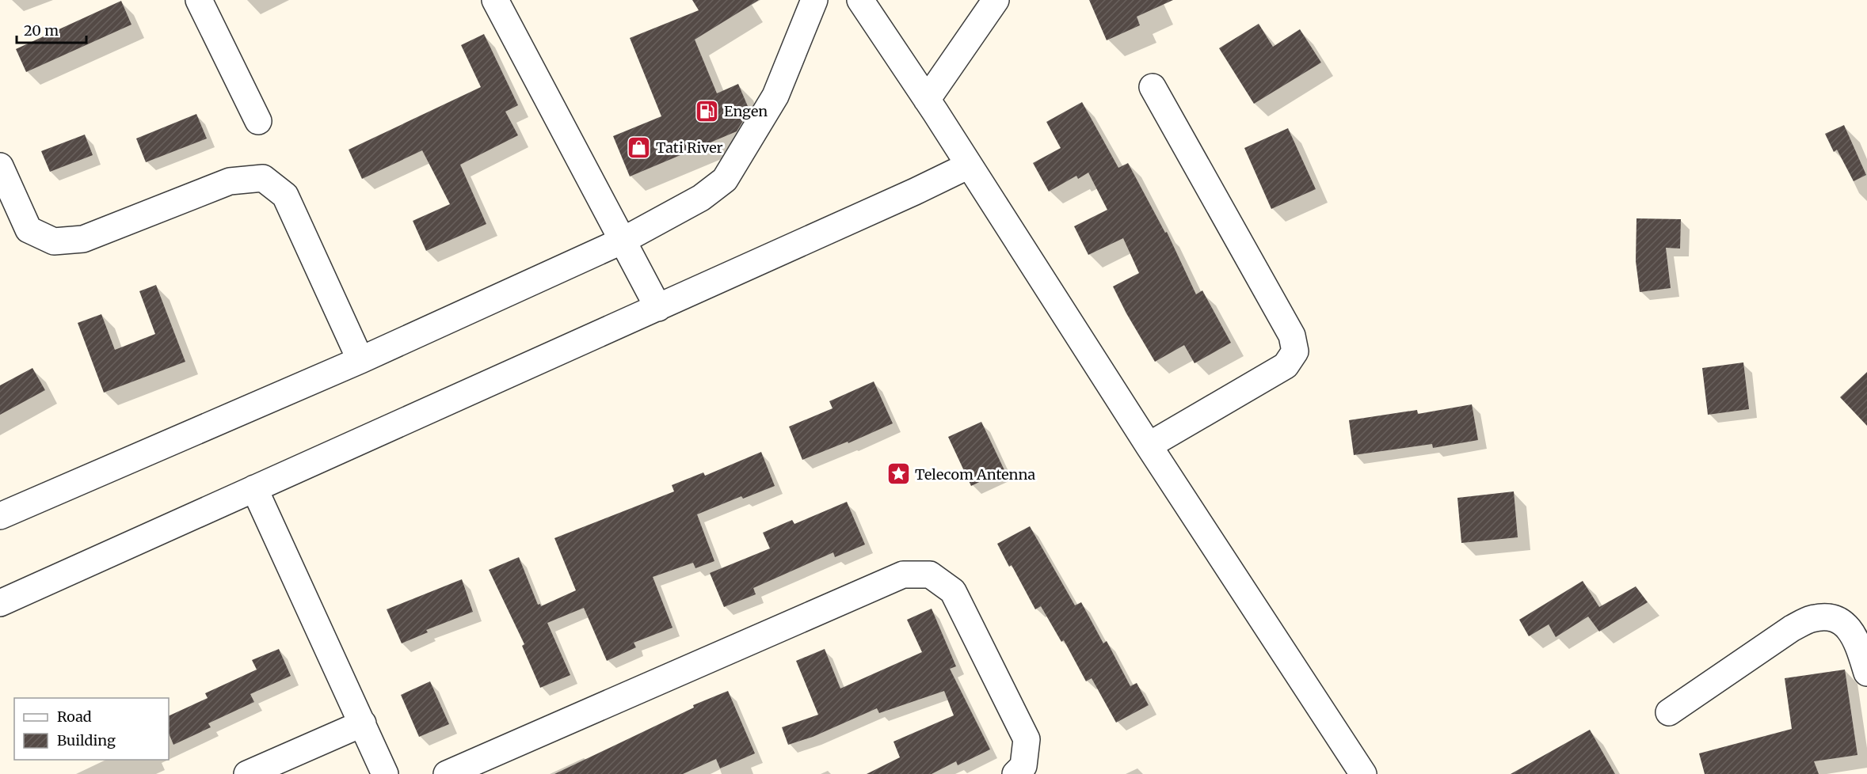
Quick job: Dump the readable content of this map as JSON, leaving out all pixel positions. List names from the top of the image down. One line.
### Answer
{"places":{"fuel station":["Engen"],"shop":["Tati River"],"place":["Telecom Antenna"]},"legend":["Road","Building"],"scale_bar":"20 m"}
